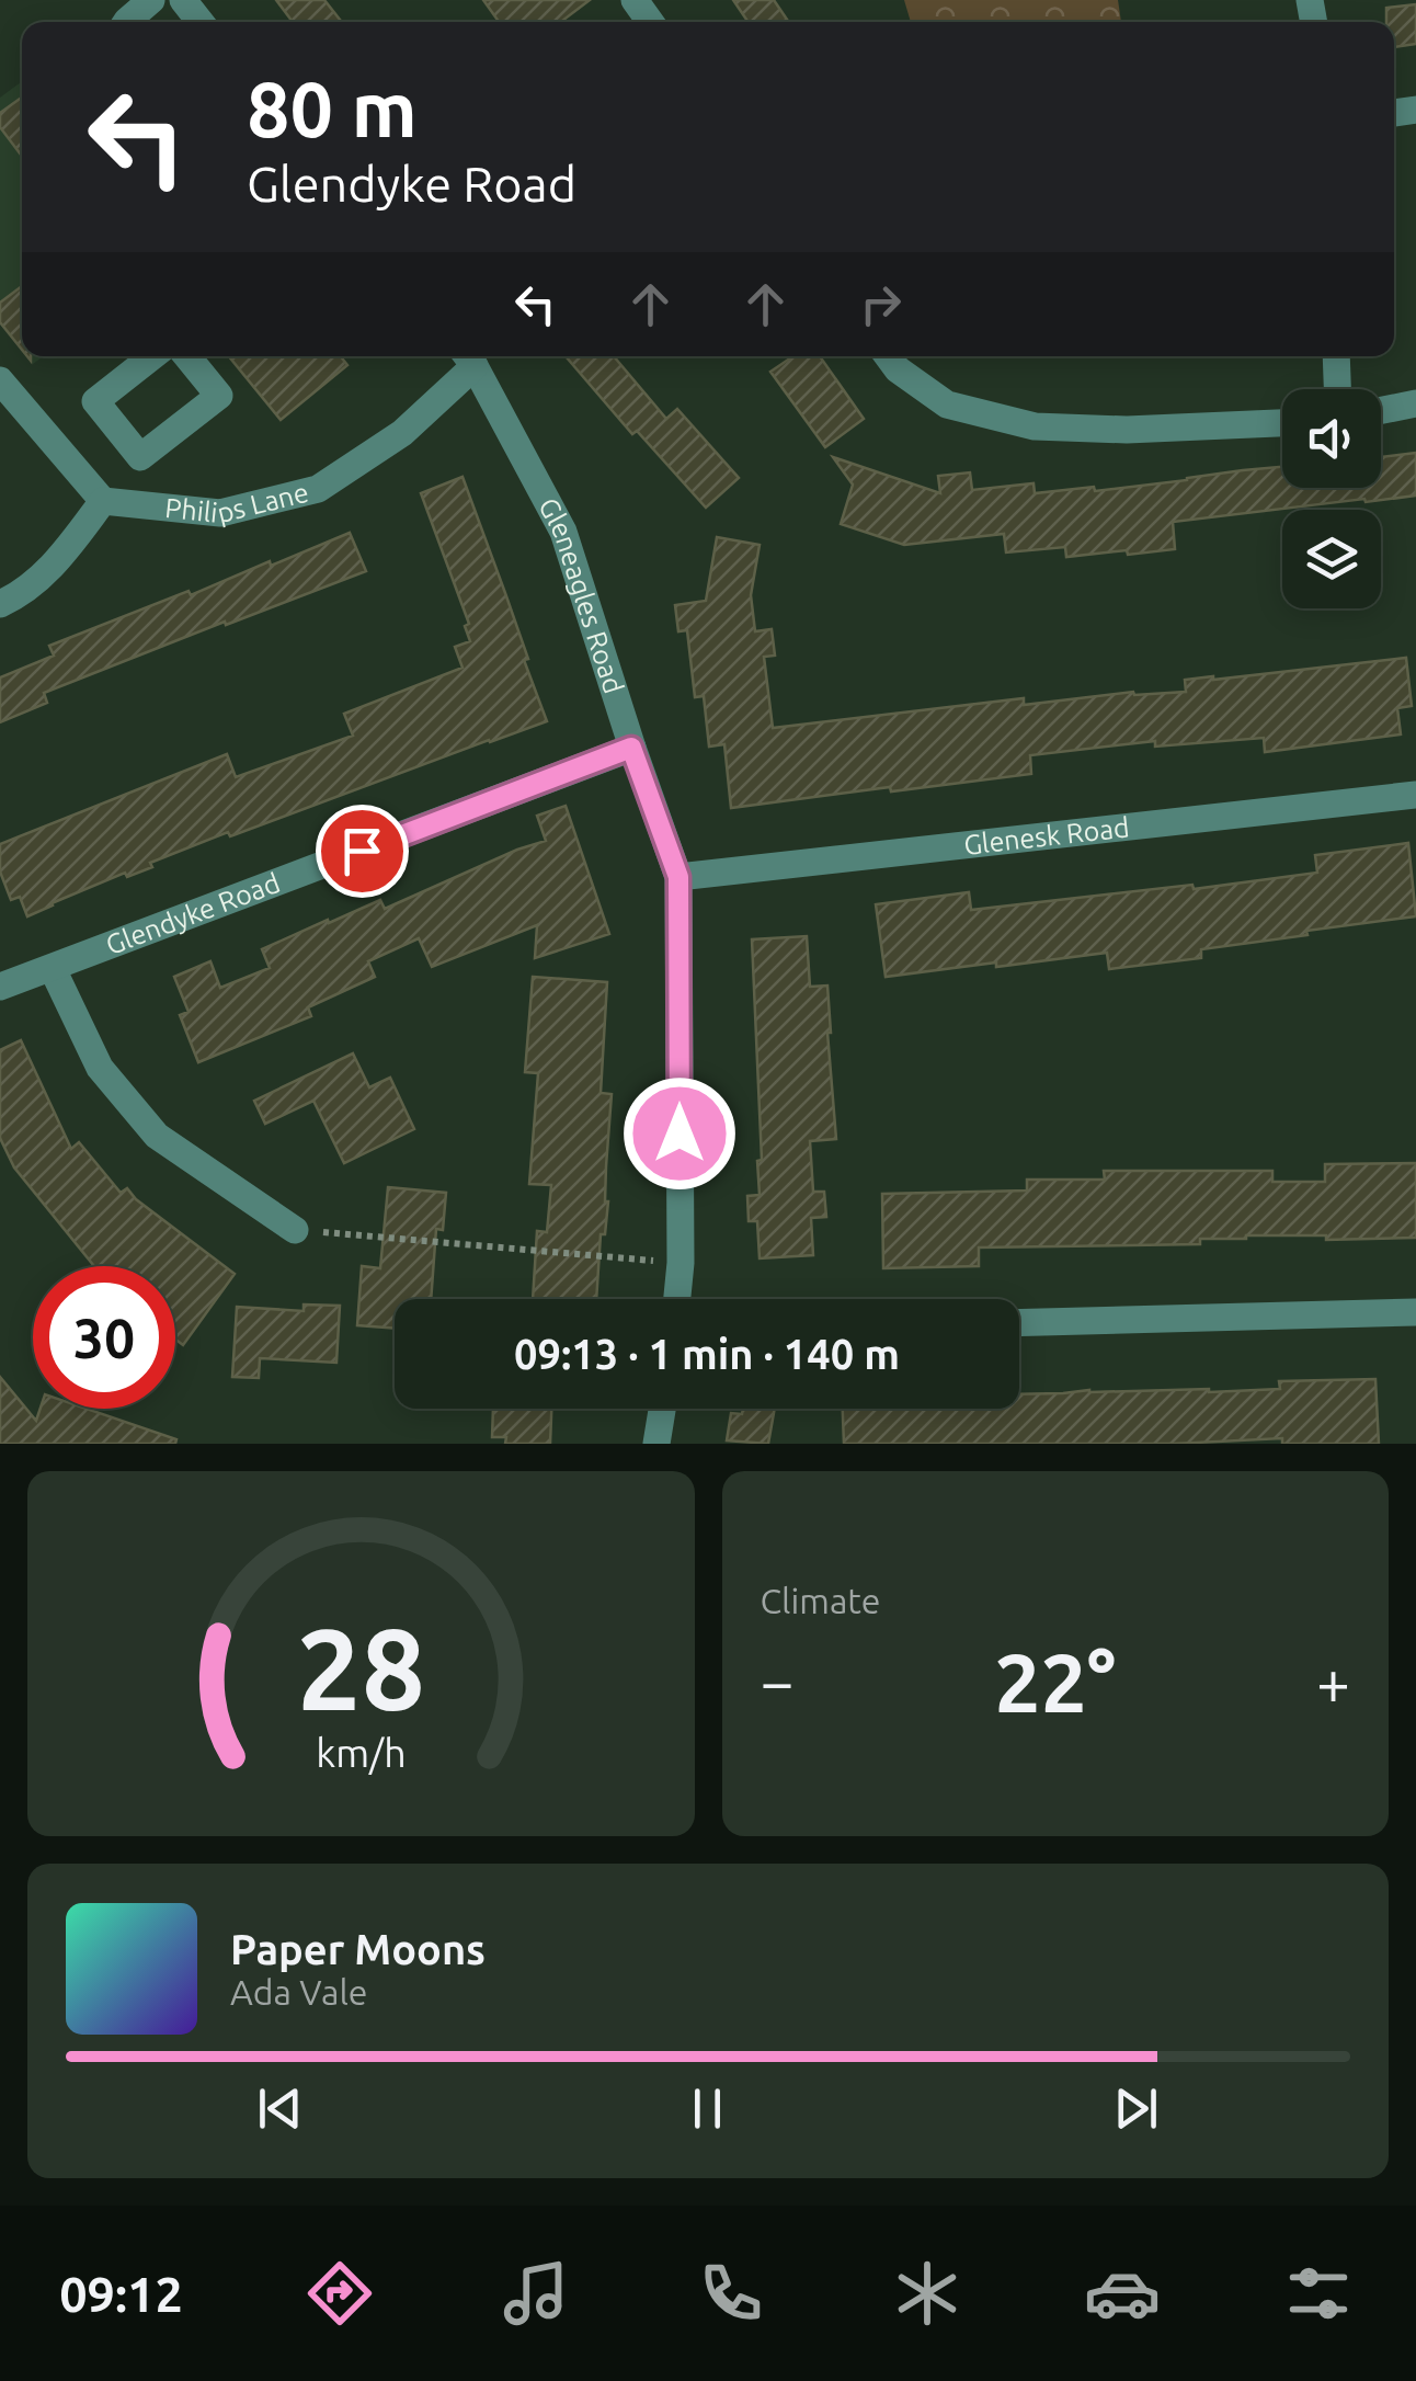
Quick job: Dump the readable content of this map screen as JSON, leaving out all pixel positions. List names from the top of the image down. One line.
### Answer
{"streets":{"street":["Philips Lane","Gleneagles Road","Glenesk Road","Glendyke Road"]},"crossings":[["Philips Lane","Gleneagles Road"],["Gleneagles Road","Glenesk Road"],["Gleneagles Road","Glendyke Road"]],"page":{"turn":["80 m","Glendyke Road"],"limit":"30","trip":"09:13 · 1 min · 140 m","tile":"Climate","heat":["−","22°","+"],"song":["Paper Moons","Ada Vale"],"tabs":"09:12","gauge":["28","km/h"]}}
